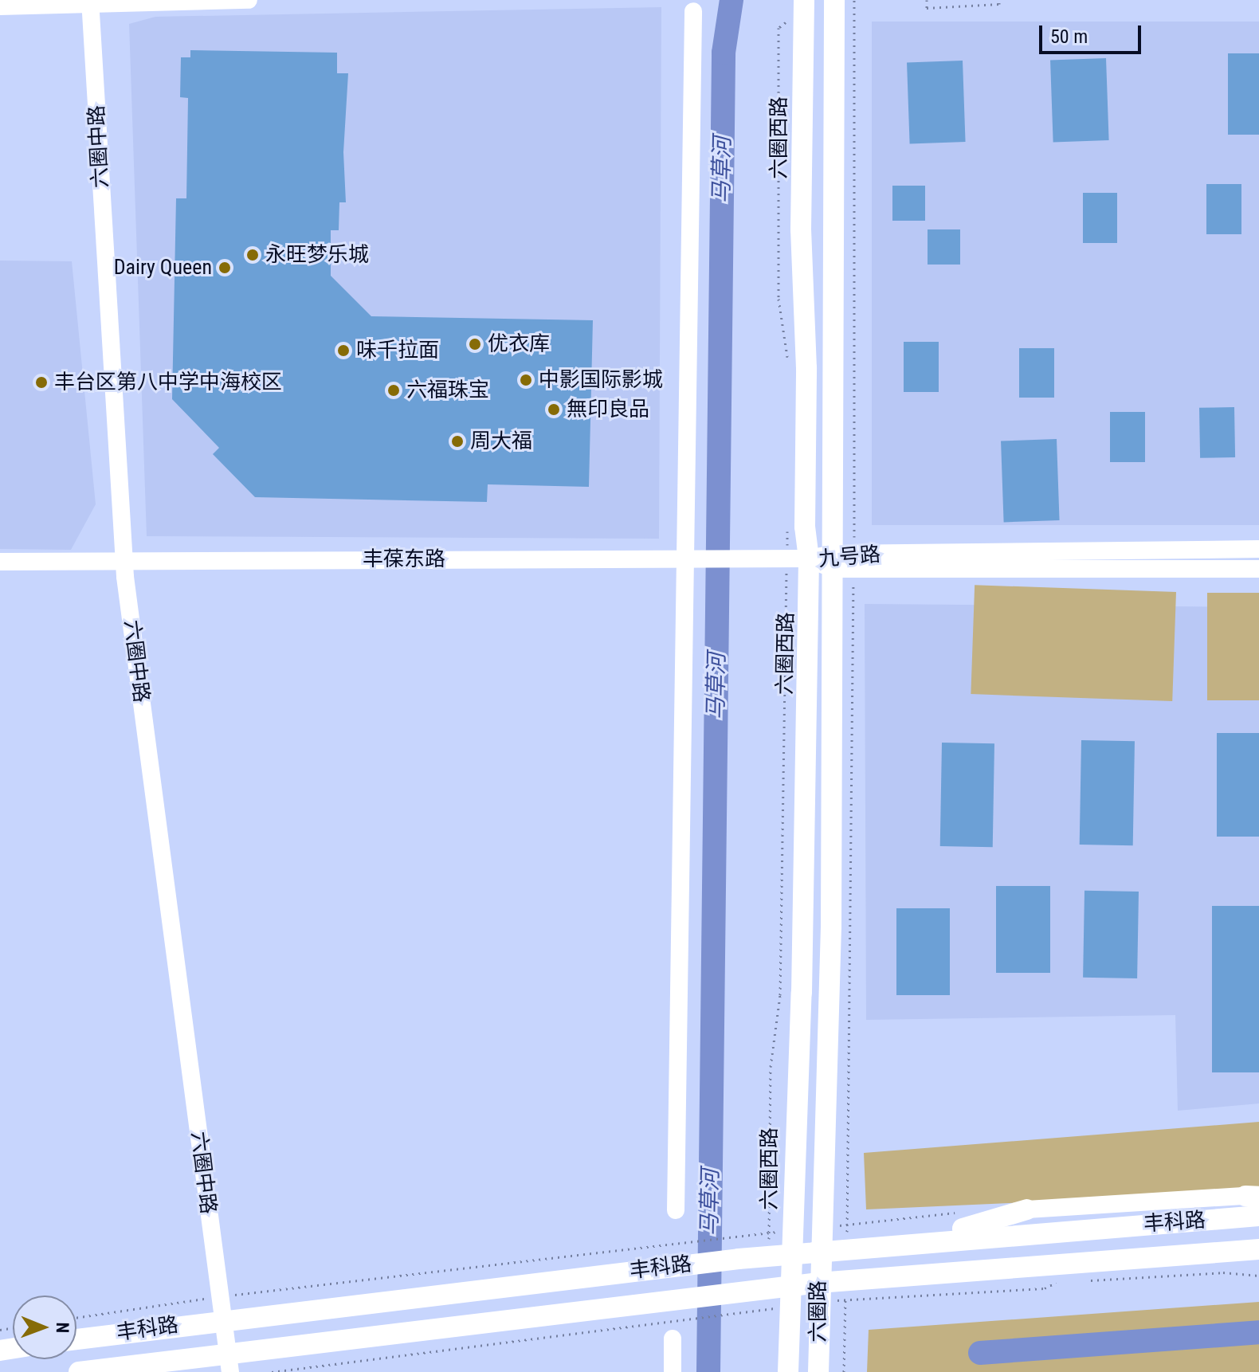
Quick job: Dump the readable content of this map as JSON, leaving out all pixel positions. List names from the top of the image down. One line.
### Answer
{"streets":{"main road":["六圈西路","丰科路","六圈路"],"street":["六圈中路","九号路","丰葆东路"]},"crossings":[["六圈西路","九号路"],["六圈西路","丰葆东路"],["六圈西路","丰科路"],["六圈西路","六圈路"],["六圈中路","丰葆东路"],["六圈中路","丰科路"],["九号路","丰葆东路"],["丰科路","六圈路"]],"water":["马草河"],"places":["永旺梦乐城","Dairy Queen","优衣库","味千拉面","中影国际影城","丰台区第八中学中海校区","六福珠宝","無印良品","周大福"],"scale_bar":"50 m","north":"right"}
